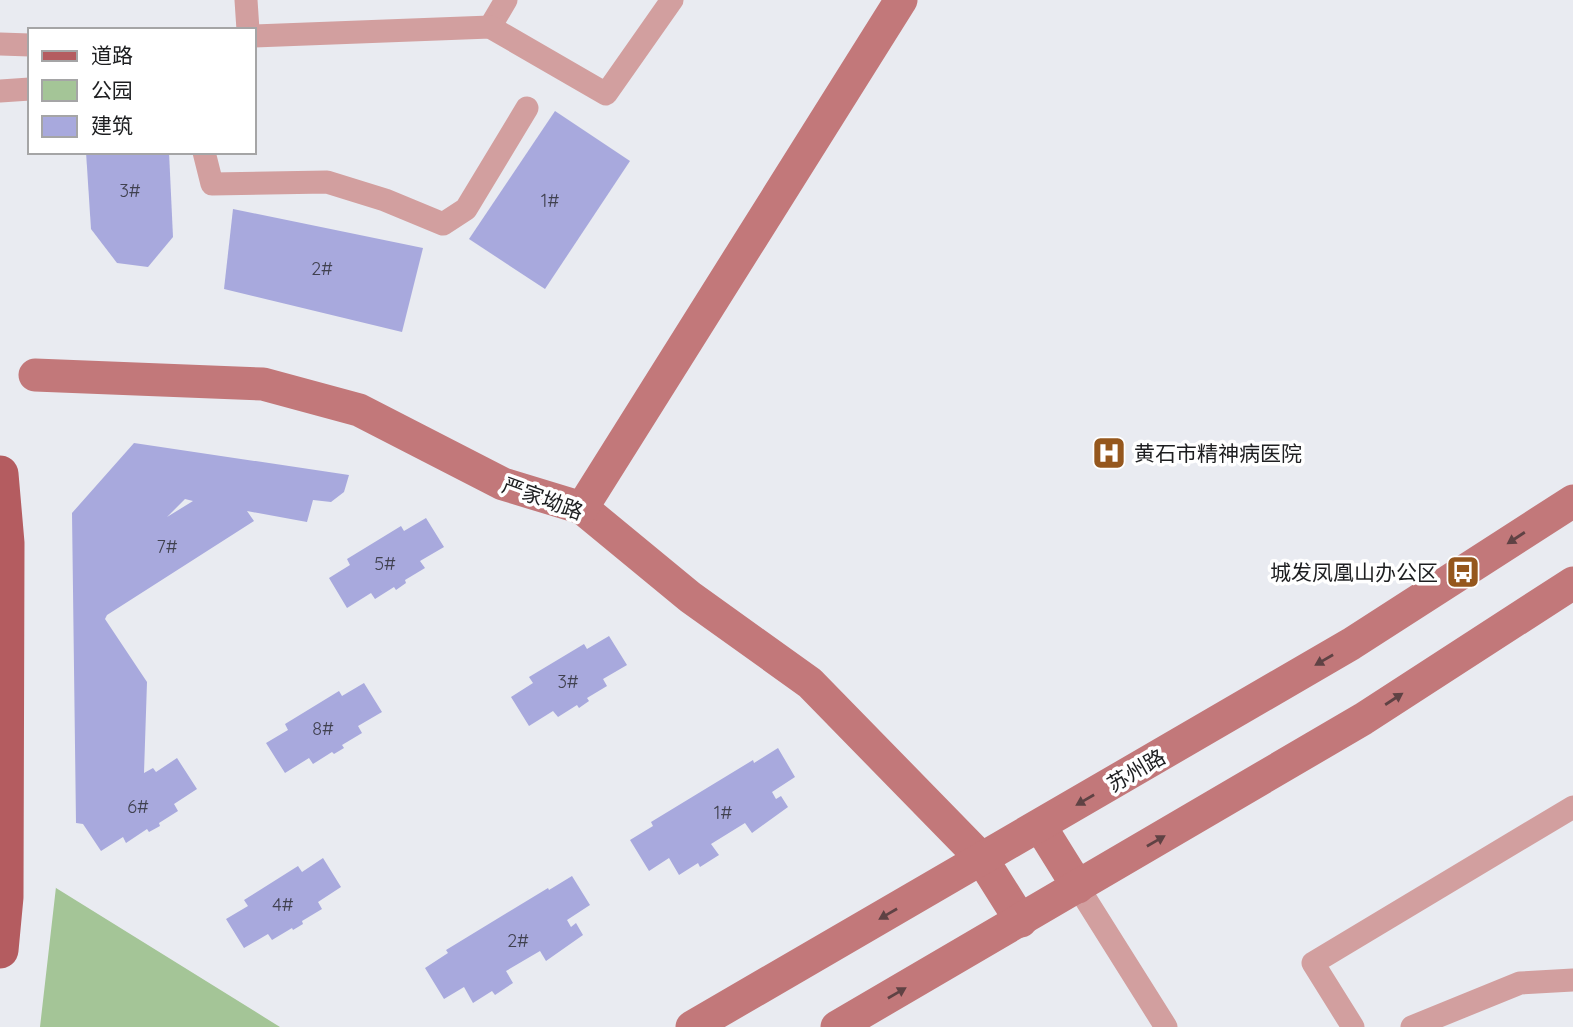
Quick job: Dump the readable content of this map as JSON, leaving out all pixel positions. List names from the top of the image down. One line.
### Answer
{"streets":{"main road":["严家坳路","苏州路"]},"crossings":[["严家坳路","苏州路"]],"places":{"hospital":["黄石市精神病医院"],"bus stop":["城发凤凰山办公区"]},"house_numbers":["3#","1#","2#","7#","5#","3#","8#","6#","1#","4#","2#"],"legend":["道路","公园","建筑"]}
